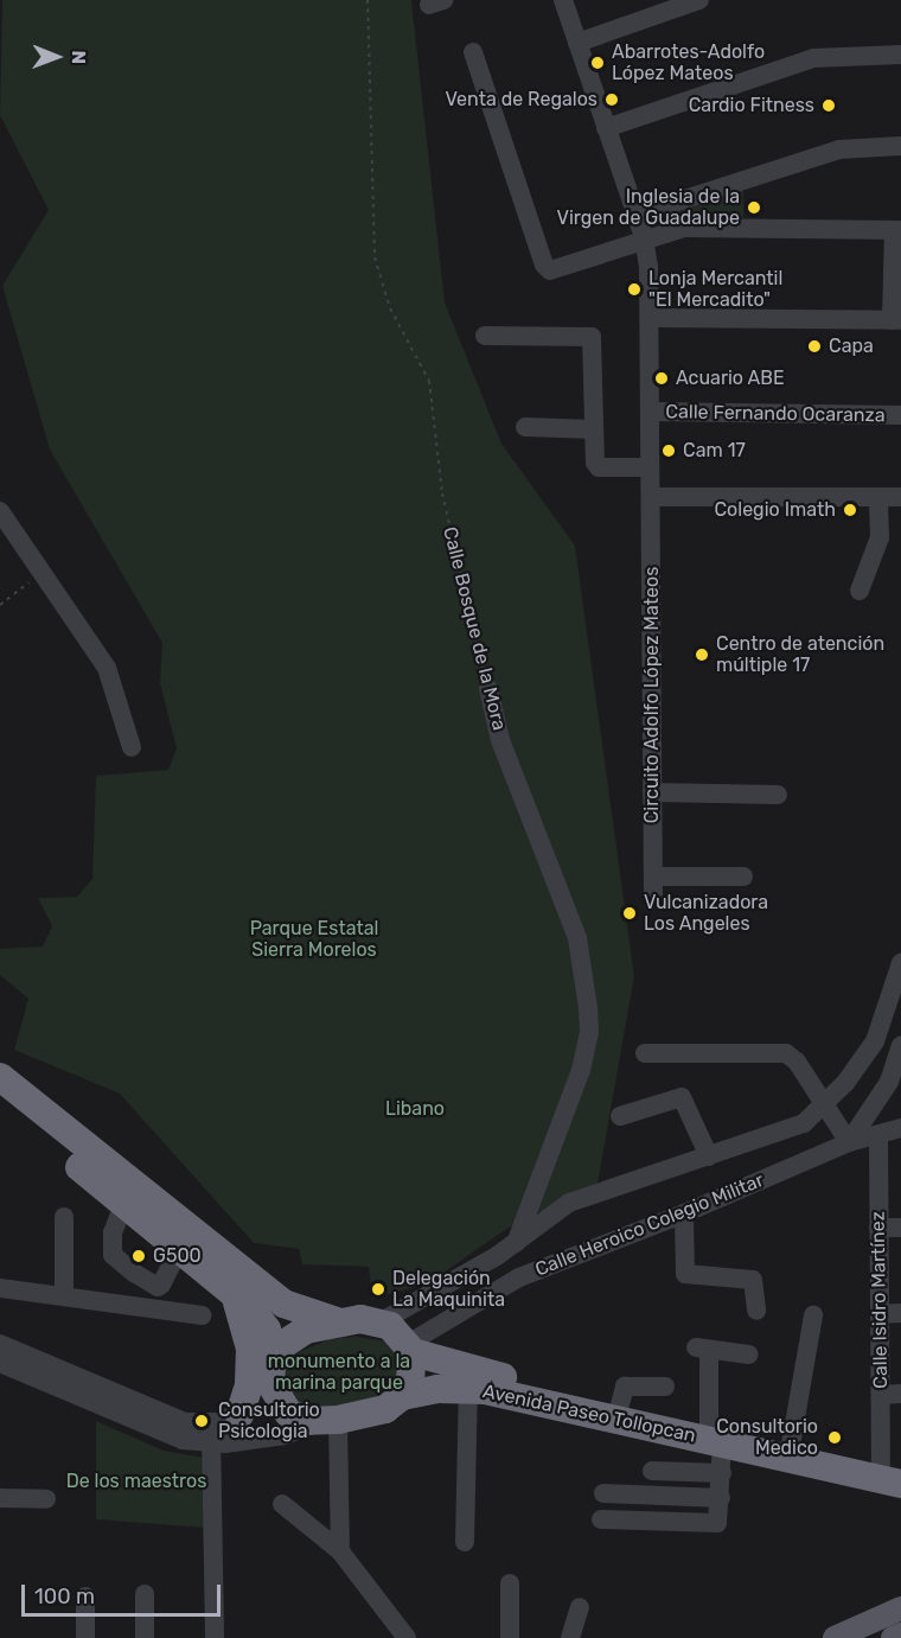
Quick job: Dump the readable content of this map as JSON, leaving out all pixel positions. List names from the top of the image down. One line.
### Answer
{"streets":{"highway":["Avenida Paseo Tollopcan"],"street":["Calle Fernando Ocaranza","Calle Bosque de la Mora","Circuito Adolfo López Mateos","Calle Heroico Colegio Militar","Calle Isidro Martínez"]},"crossings":[["Calle Fernando Ocaranza","Circuito Adolfo López Mateos"],["Calle Bosque de la Mora","Calle Heroico Colegio Militar"],["Calle Heroico Colegio Militar","Calle Isidro Martínez"],["Calle Heroico Colegio Militar","Avenida Paseo Tollopcan"],["Calle Isidro Martínez","Avenida Paseo Tollopcan"]],"parks":["Parque Estatal Sierra Morelos","Libano","monumento a la marina parque","De los maestros"],"places":["Abarrotes-Adolfo López Mateos","Venta de Regalos","Cardio Fitness","Inglesia de la Virgen de Guadalupe","Lonja Mercantil \"El Mercadito\"","Capa","Acuario ABE","Cam 17","Colegio Imath","Centro de atención múltiple 17","Vulcanizadora Los Angeles","G500","Delegación La Maquinita","Consultorio Psicologia","Consultorio Medico"],"scale_bar":"100 m","north":"right"}
